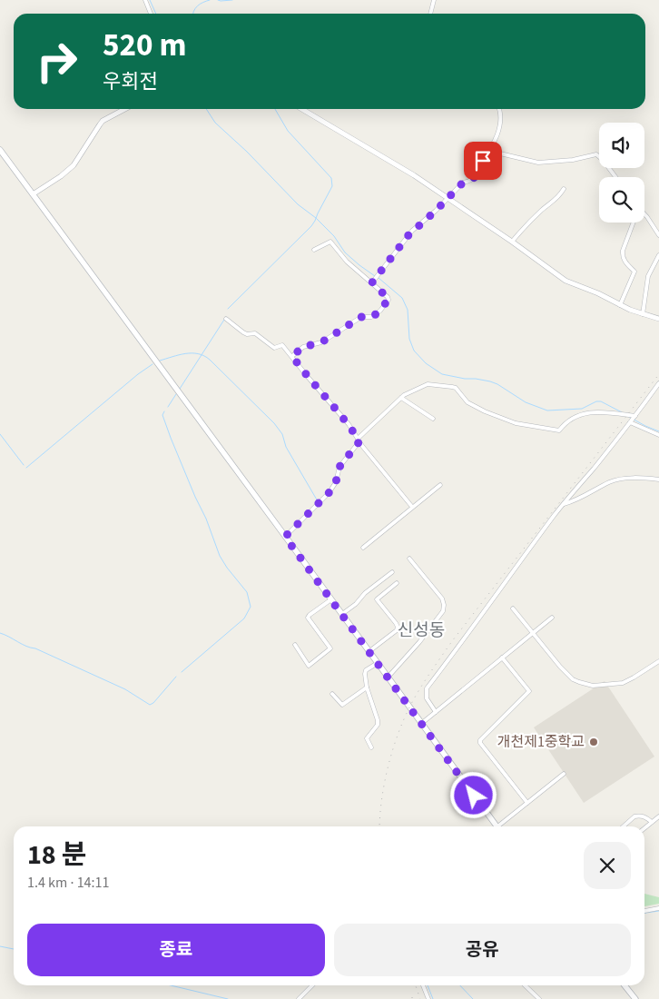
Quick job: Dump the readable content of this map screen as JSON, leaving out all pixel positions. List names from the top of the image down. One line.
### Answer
{"districts":["신성동"],"places":["개천제1중학교"],"page":{"turn":["520 m","우회전"],"heading":["18 분","1.4 km · 14:11"],"buttons":["종료","공유"]}}
